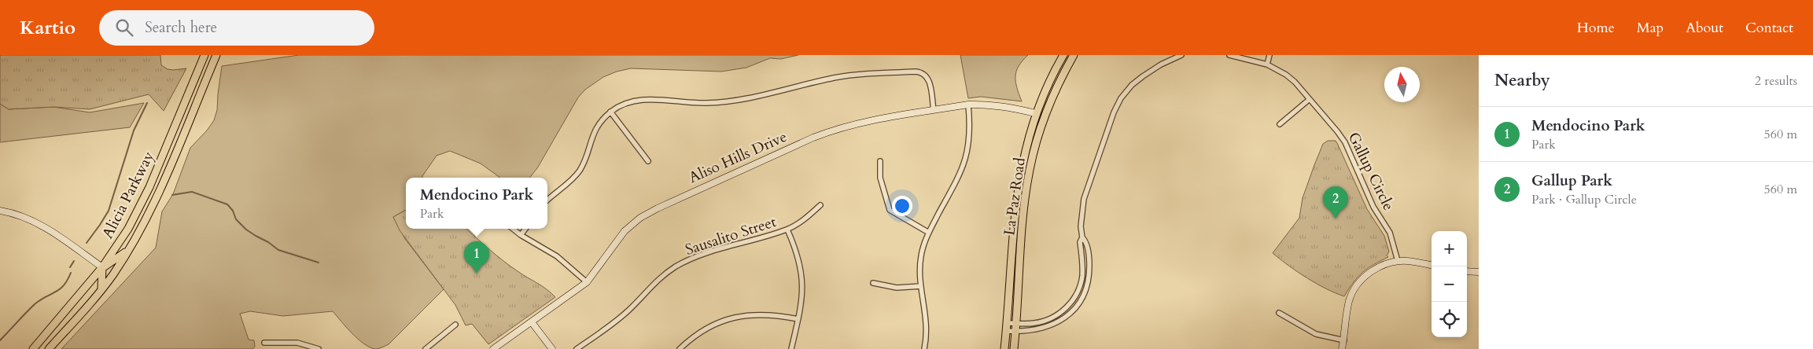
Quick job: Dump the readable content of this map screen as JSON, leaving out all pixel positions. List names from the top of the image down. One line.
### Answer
{"streets":{"main road":["Alicia Parkway","La Paz Road"],"street":["Aliso Hills Drive","Gallup Circle","Sausalito Street"]},"crossings":[["Aliso Hills Drive","La Paz Road"]],"north":"top","page":{"header":"Kartio","search":"Search here","nav":["Home","Map","About","Contact"],"heading":["Nearby","2 results"],"list":[{"mark":"1","name":"Mendocino Park","note":"Park","value":"560 m"},{"mark":"2","name":"Gallup Park","note":"Park · Gallup Circle","value":"560 m"}],"popup":["Mendocino Park","Park"],"pins":["2","1"],"map_buttons":["+","−"]}}
